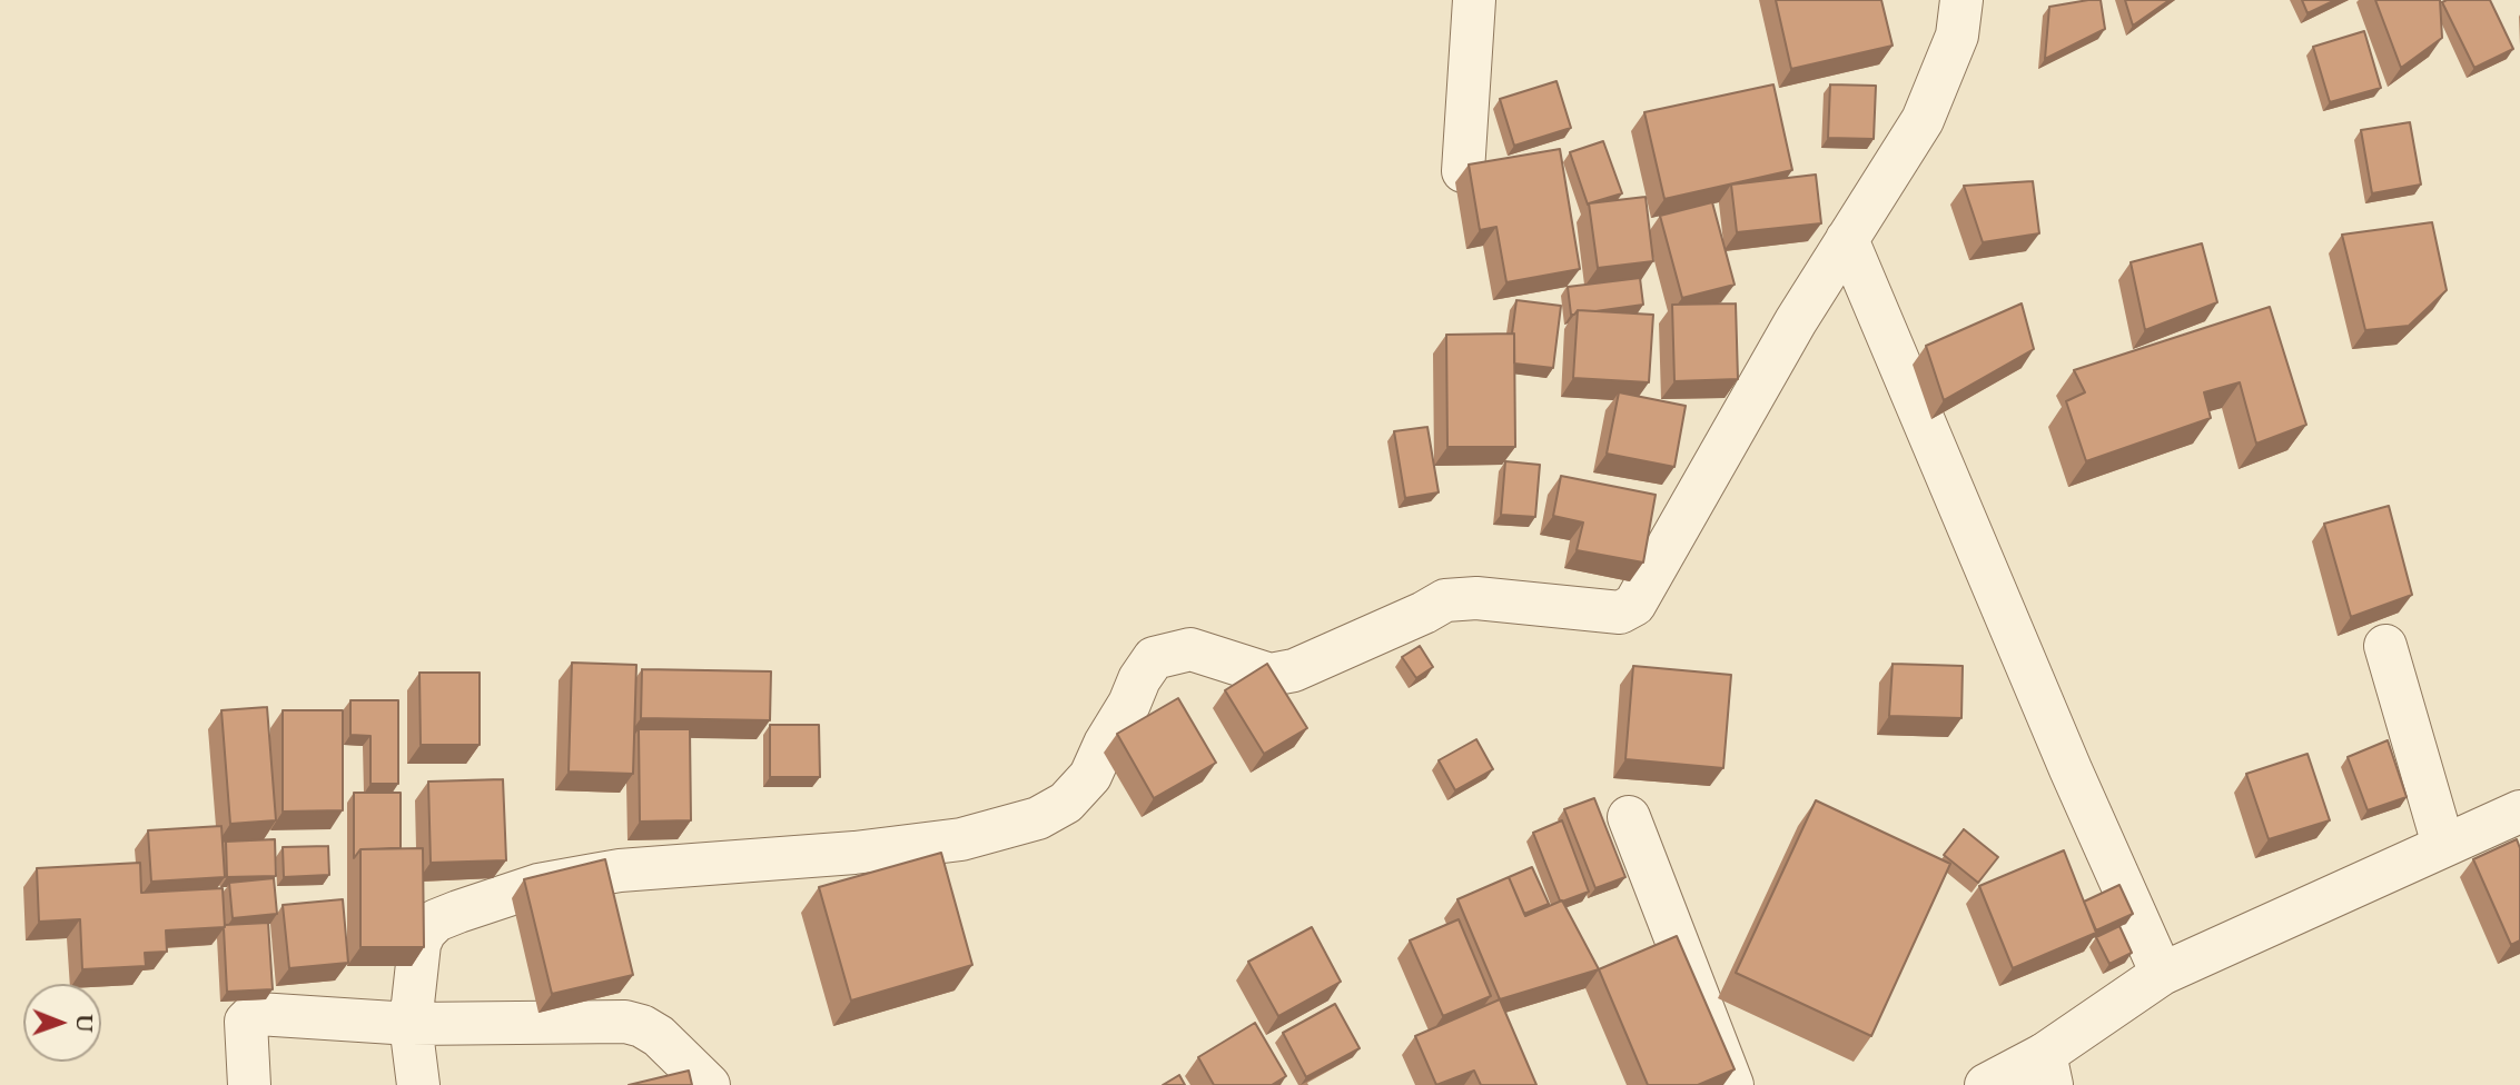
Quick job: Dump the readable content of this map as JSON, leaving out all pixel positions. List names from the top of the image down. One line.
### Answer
{"north":"right"}
